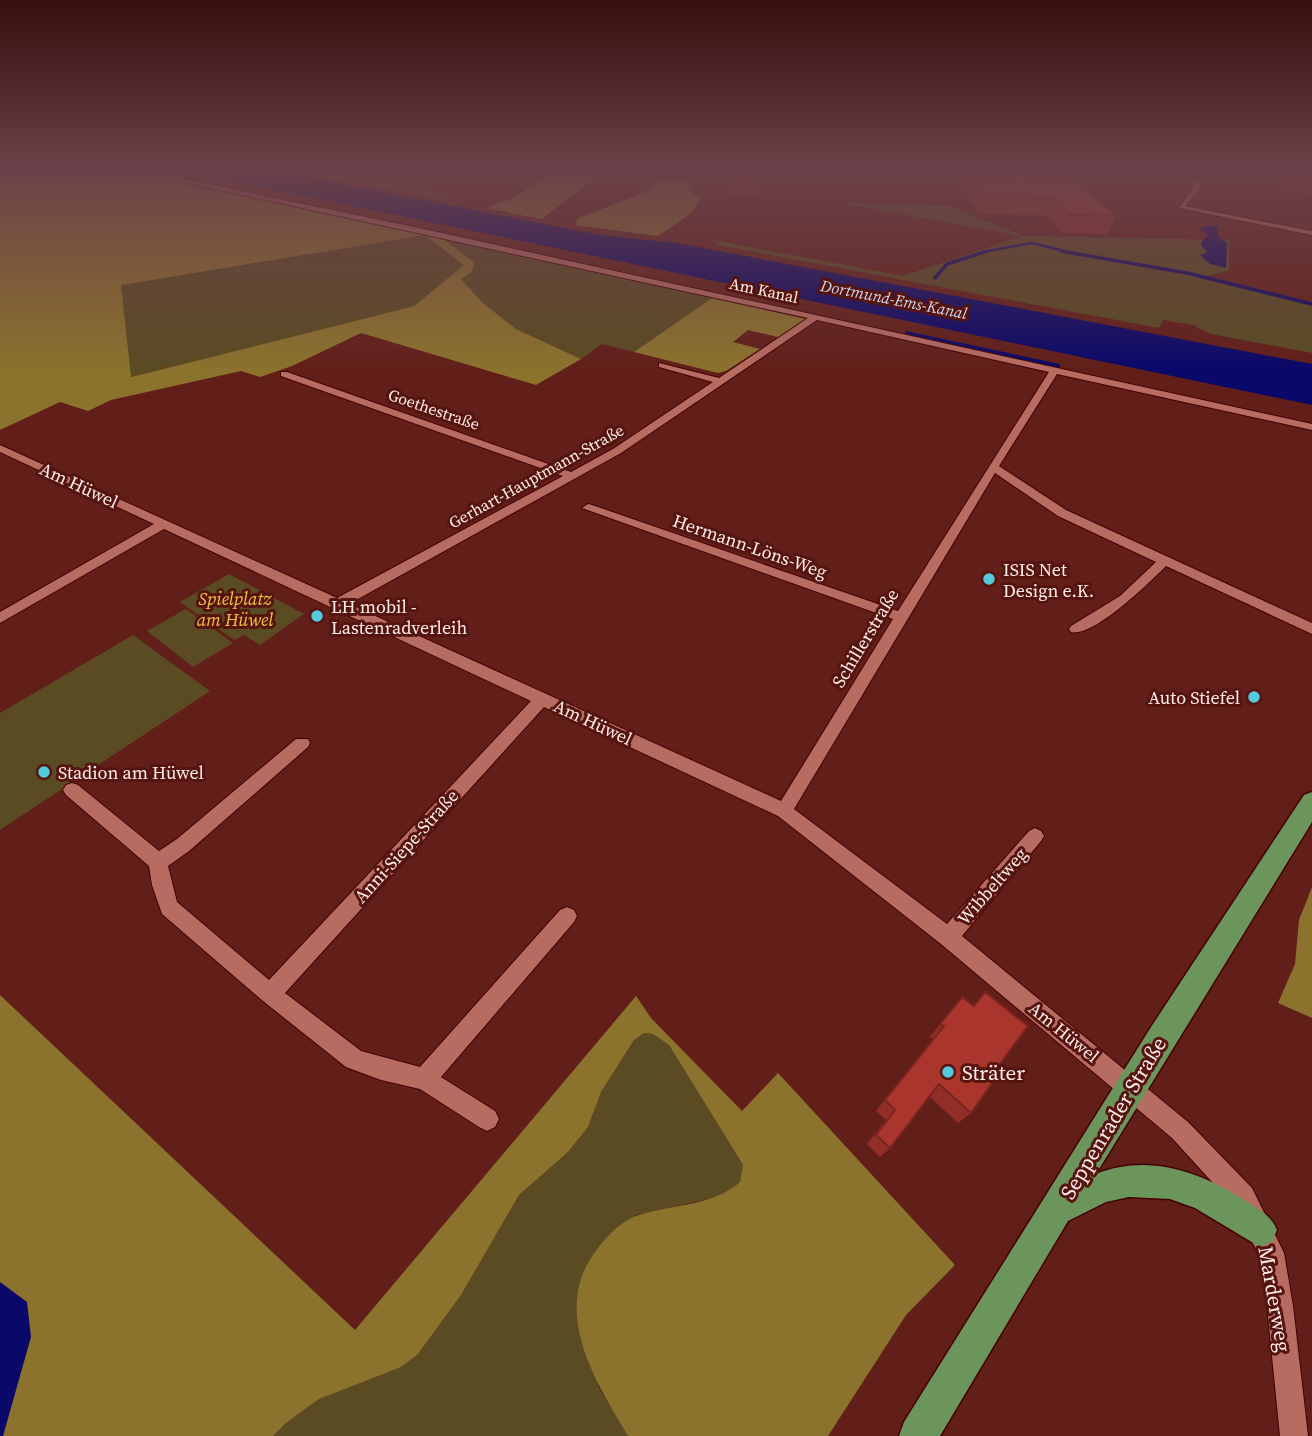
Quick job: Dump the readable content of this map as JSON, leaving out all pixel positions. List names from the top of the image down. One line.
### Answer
{"streets":{"main road":["Seppenrader Straße"],"street":["Am Kanal","Goethestraße","Gerhart-Hauptmann-Straße","Am Hüwel","Hermann-Löns-Weg","Schillerstraße","Anni-Siepe-Straße","Wibbeltweg","Marderweg"]},"crossings":[["Am Kanal","Gerhart-Hauptmann-Straße"],["Goethestraße","Gerhart-Hauptmann-Straße"],["Gerhart-Hauptmann-Straße","Am Hüwel"],["Am Hüwel","Schillerstraße"],["Am Hüwel","Anni-Siepe-Straße"],["Am Hüwel","Wibbeltweg"],["Am Hüwel","Seppenrader Straße"],["Am Hüwel","Marderweg"],["Hermann-Löns-Weg","Schillerstraße"],["Seppenrader Straße","Marderweg"]],"water":["Dortmund-Ems-Kanal"],"parks":["Spielplatz am Hüwel"],"places":["ISIS Net Design e.K.","LH mobil - Lastenradverleih","Auto Stiefel","Stadion am Hüwel","Sträter"]}
